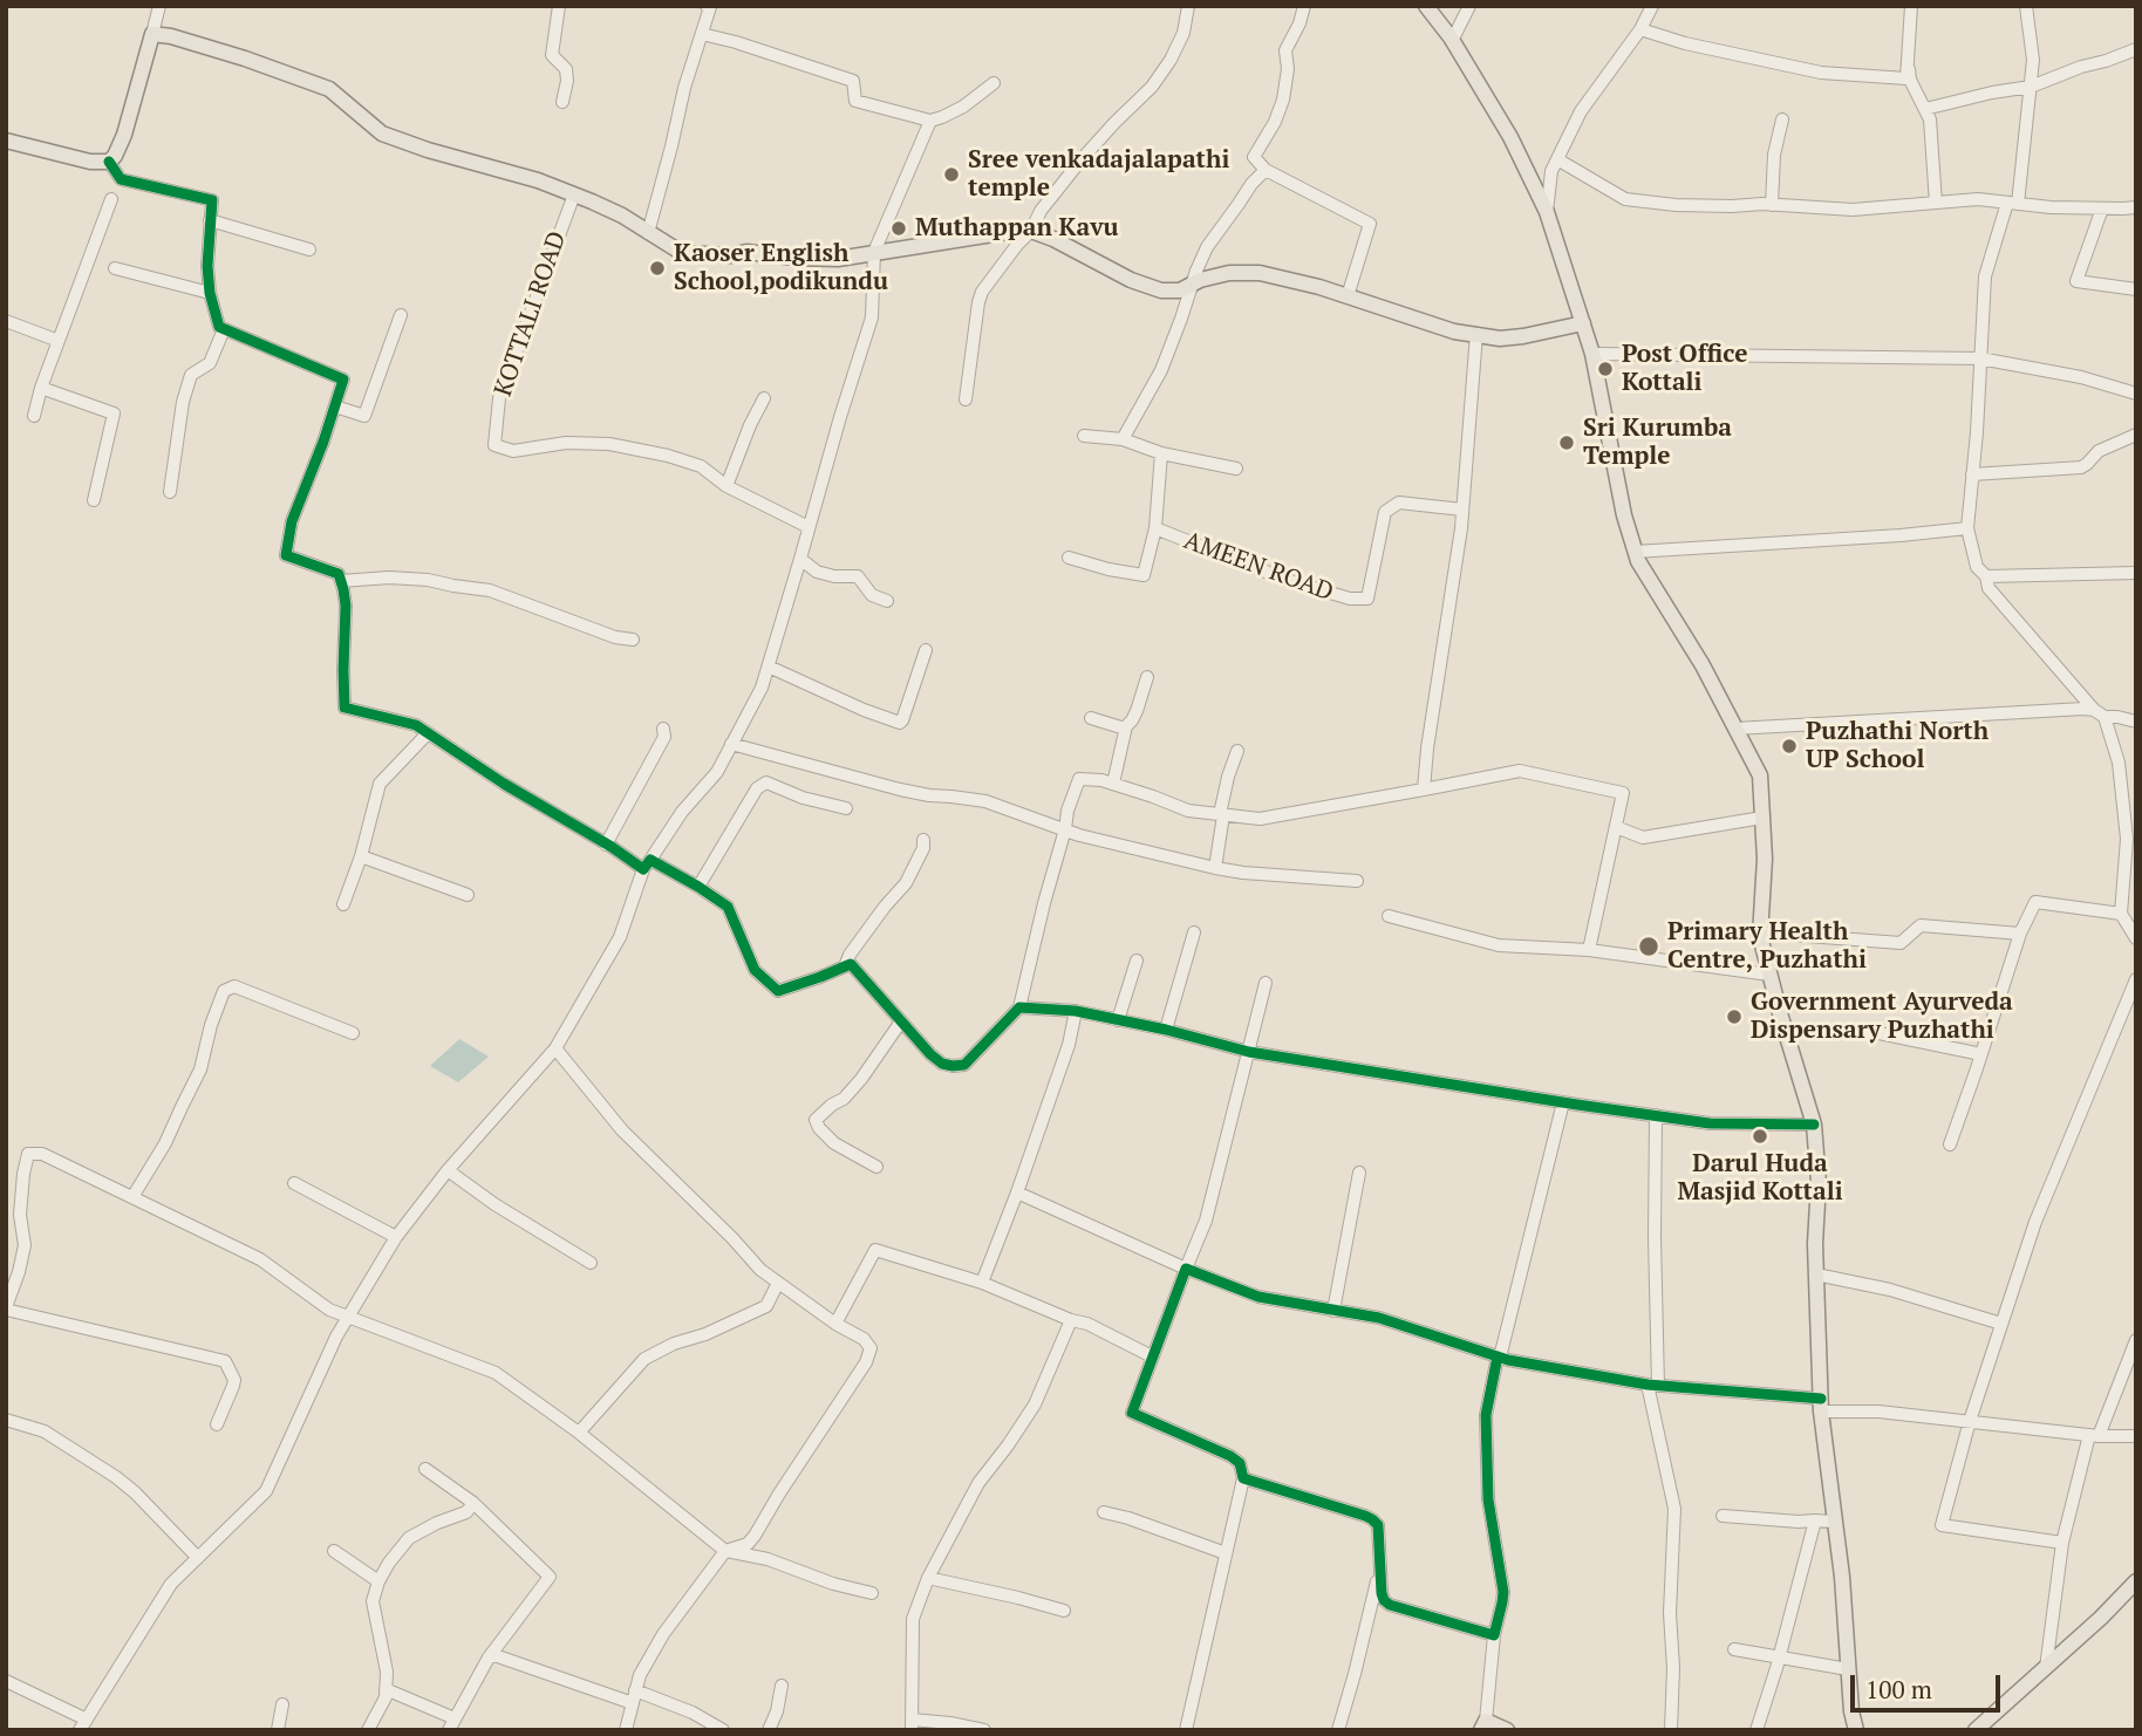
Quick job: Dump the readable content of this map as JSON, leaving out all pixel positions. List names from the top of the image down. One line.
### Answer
{"streets":{"street":["KOTTALI ROAD","AMEEN ROAD"]},"places":["Sree venkadajalapathi temple","Muthappan Kavu","Kaoser English School,podikundu","Post Office Kottali","Sri Kurumba Temple","Puzhathi North UP School","Primary Health Centre, Puzhathi","Government Ayurveda Dispensary Puzhathi","Darul Huda Masjid Kottali"],"scale_bar":"100 m"}
